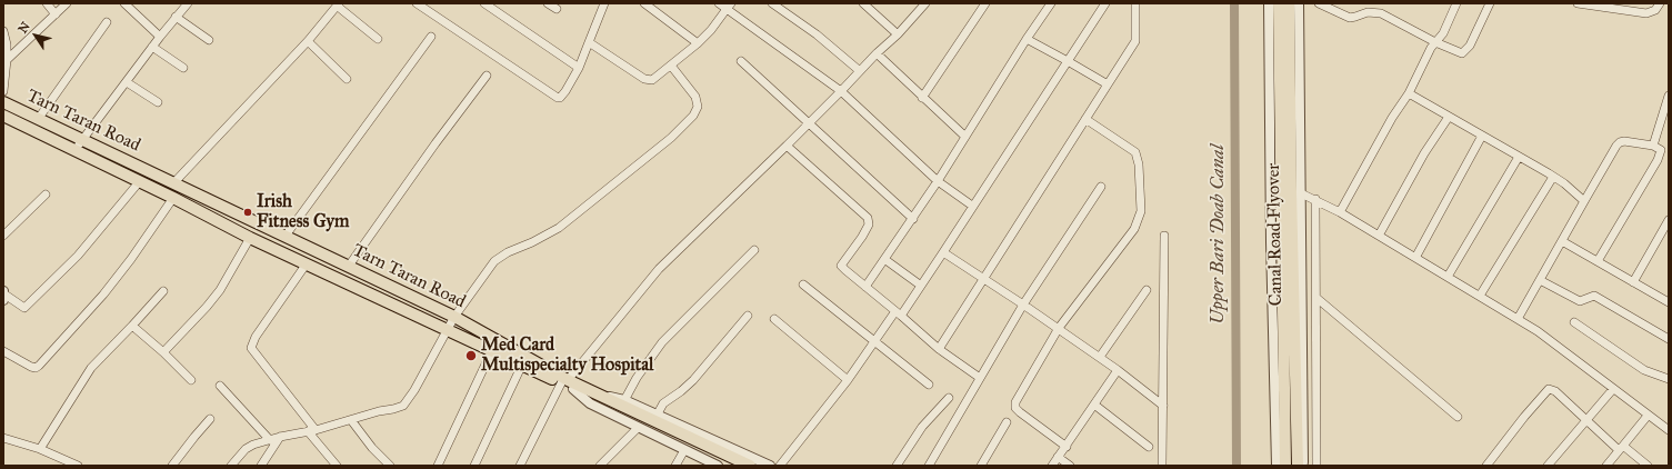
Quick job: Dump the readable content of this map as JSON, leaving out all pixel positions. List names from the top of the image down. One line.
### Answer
{"streets":{"main road":["Tarn Taran Road","Canal Road Flyover"]},"water":["Upper Bari Doab Canal"],"places":["Irish Fitness Gym","Med Card Multispecialty Hospital"],"north":"top left"}
